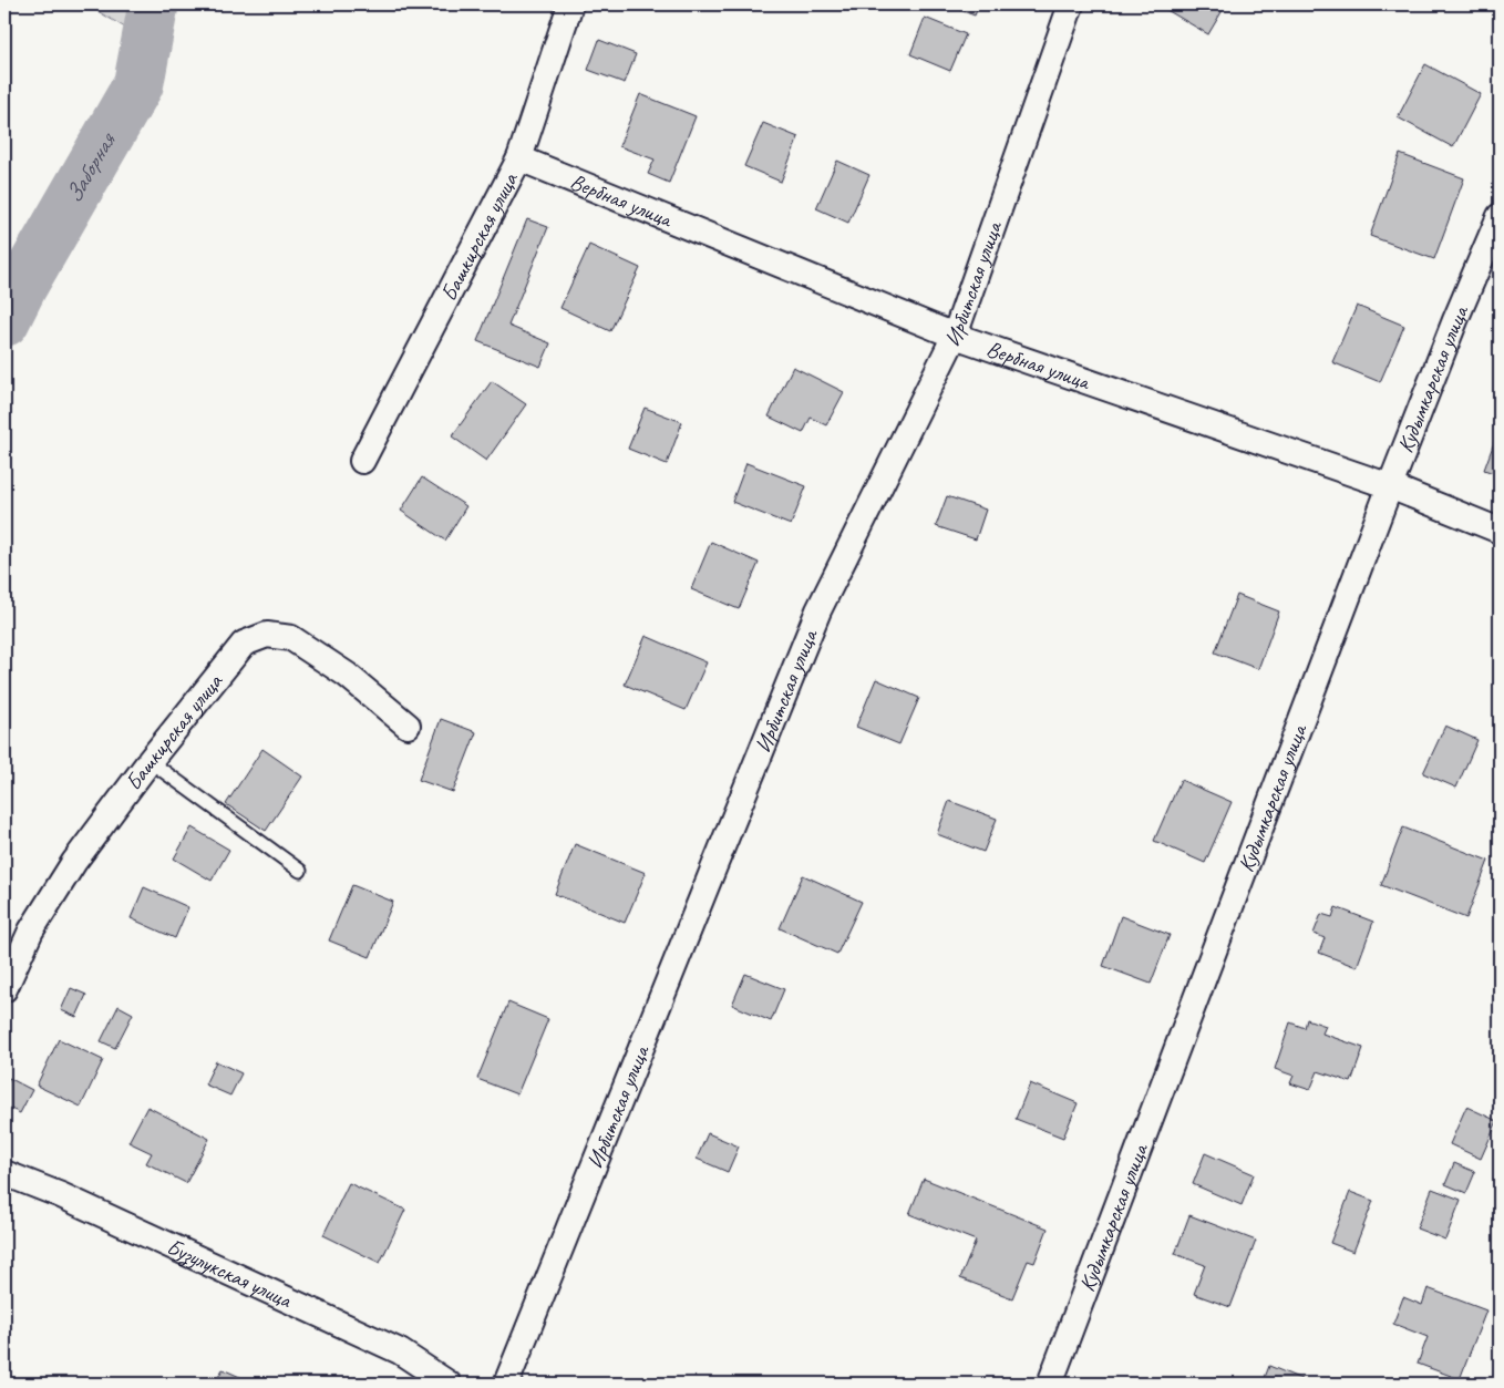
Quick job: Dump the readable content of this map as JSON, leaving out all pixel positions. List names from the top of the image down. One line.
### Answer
{"streets":{"street":["Вербная улица","Башкирская улица","Ирбитская улица","Кудымкарская улица","Бузулукская улица"]},"crossings":[["Вербная улица","Башкирская улица"],["Вербная улица","Ирбитская улица"],["Вербная улица","Кудымкарская улица"]],"water":["Заборная"]}
